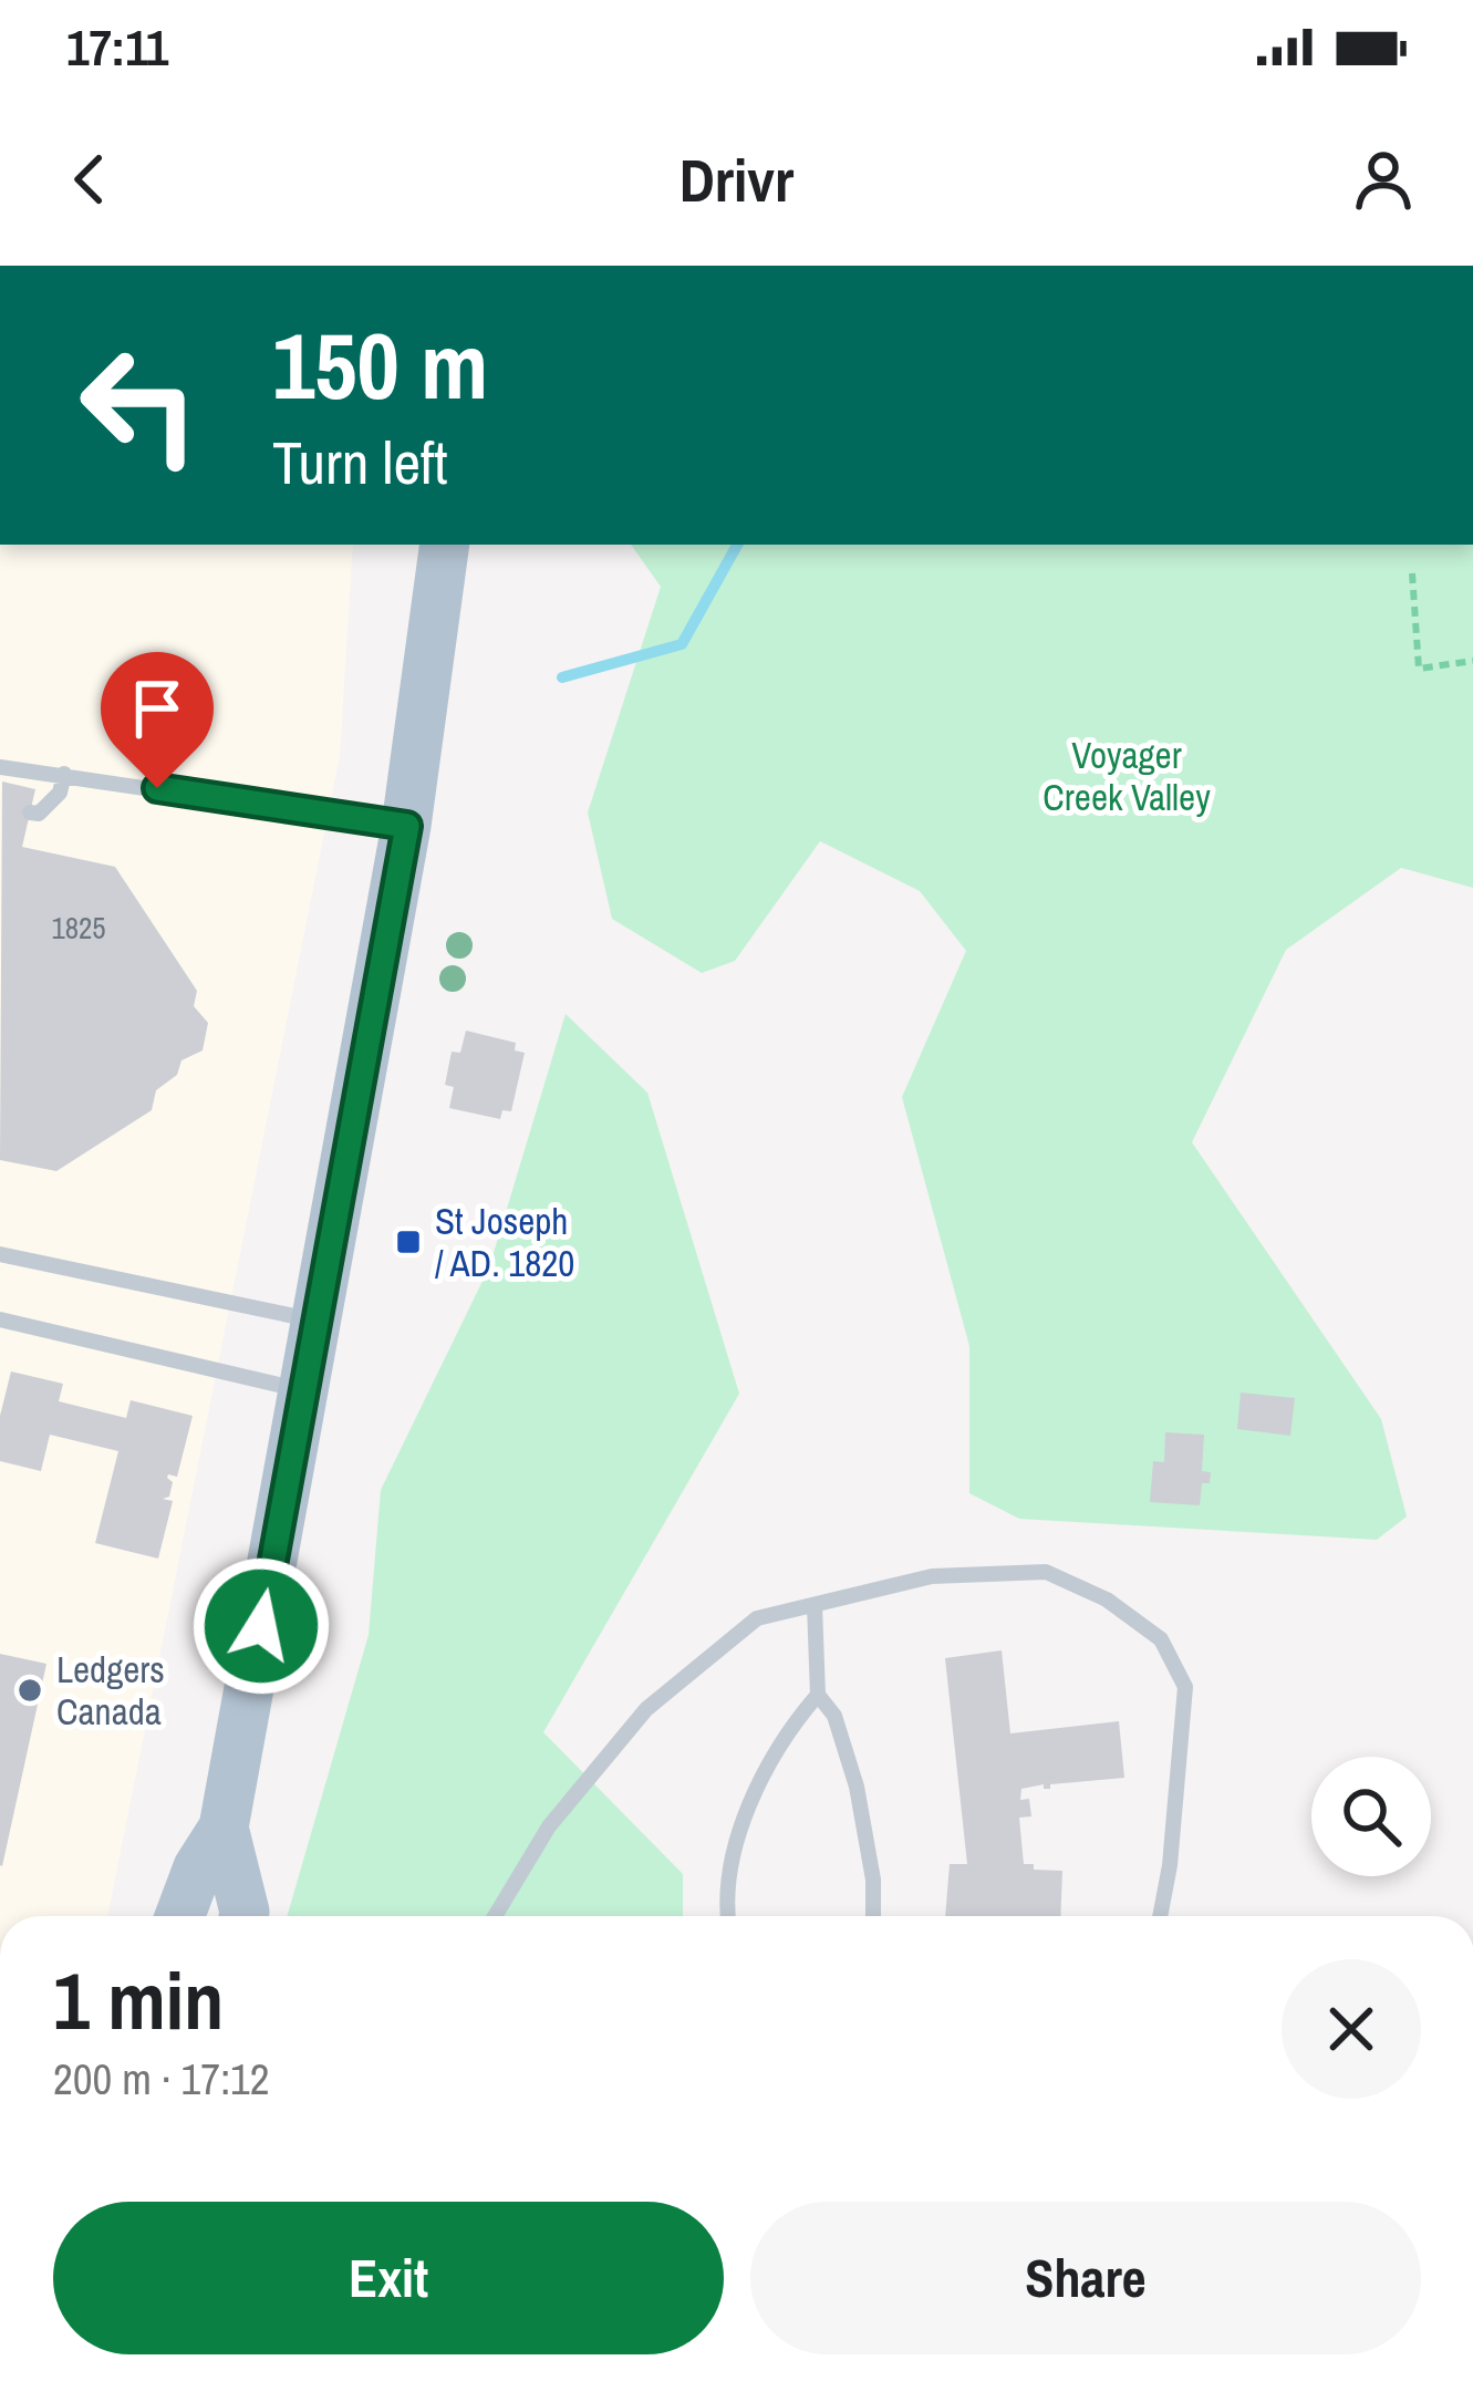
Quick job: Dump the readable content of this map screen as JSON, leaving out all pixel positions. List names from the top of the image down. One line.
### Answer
{"parks":["Voyager Creek Valley"],"places":{"transit":["St Joseph / AD. 1820"],"other":["Ledgers Canada"]},"house_numbers":["1825"],"page":{"status":"17:11","header":"Drivr","turn":["150 m","Turn left"],"heading":["1 min","200 m · 17:12"],"buttons":["Exit","Share"]}}
